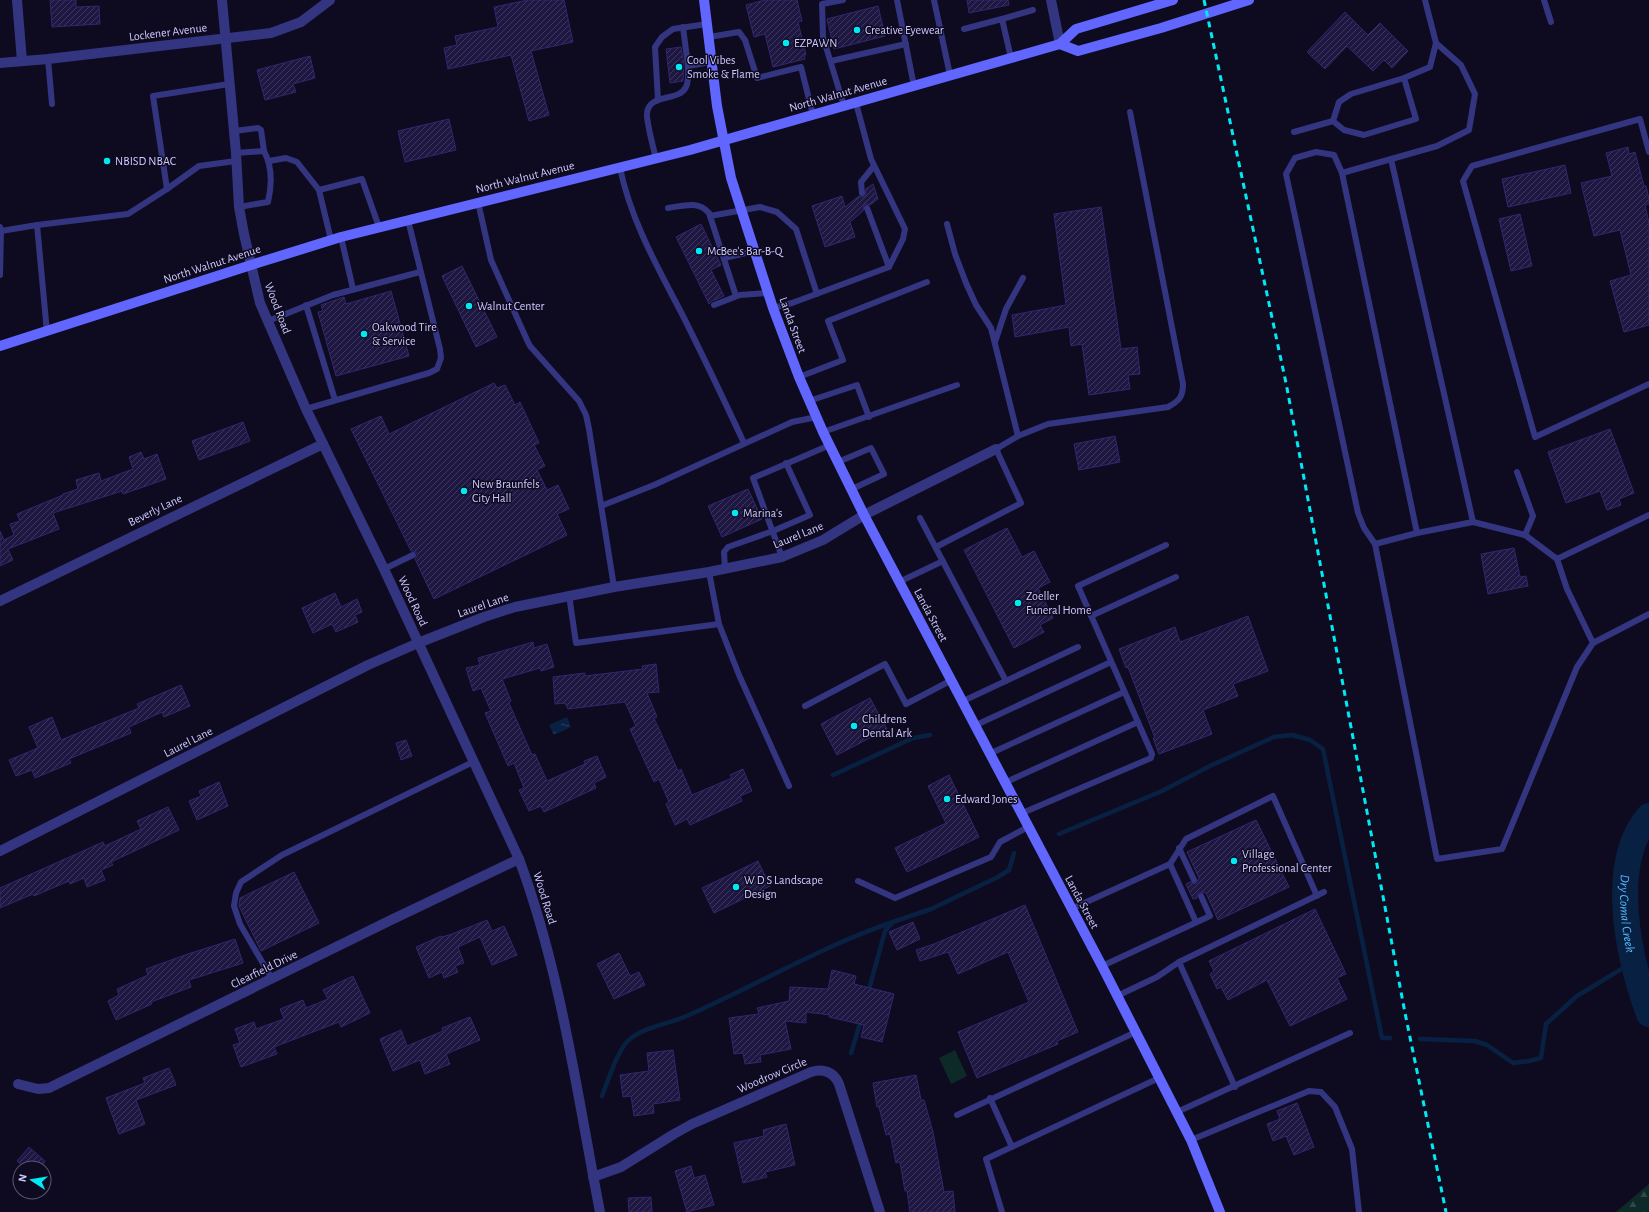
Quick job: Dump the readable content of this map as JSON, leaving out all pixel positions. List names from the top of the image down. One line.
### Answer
{"streets":{"main road":["North Walnut Avenue","Landa Street"],"street":["Lockener Avenue","Wood Road","Beverly Lane","Laurel Lane","Clearfield Drive","Woodrow Circle"]},"crossings":[["Lockener Avenue","Wood Road"],["North Walnut Avenue","Wood Road"],["North Walnut Avenue","Landa Street"],["Wood Road","Beverly Lane"],["Wood Road","Laurel Lane"],["Wood Road","Clearfield Drive"],["Wood Road","Woodrow Circle"],["Landa Street","Laurel Lane"]],"water":["Dry Comal Creek"],"places":["Creative Eyewear","EZPAWN","Cool Vibes Smoke & Flame","NBISD NBAC","McBee's Bar-B-Q","Walnut Center","Oakwood Tire & Service","New Braunfels City Hall","Marina's","Zoeller Funeral Home","Childrens Dental Ark","Edward Jones","Village Professional Center","W D S Landscape Design"],"north":"left"}
